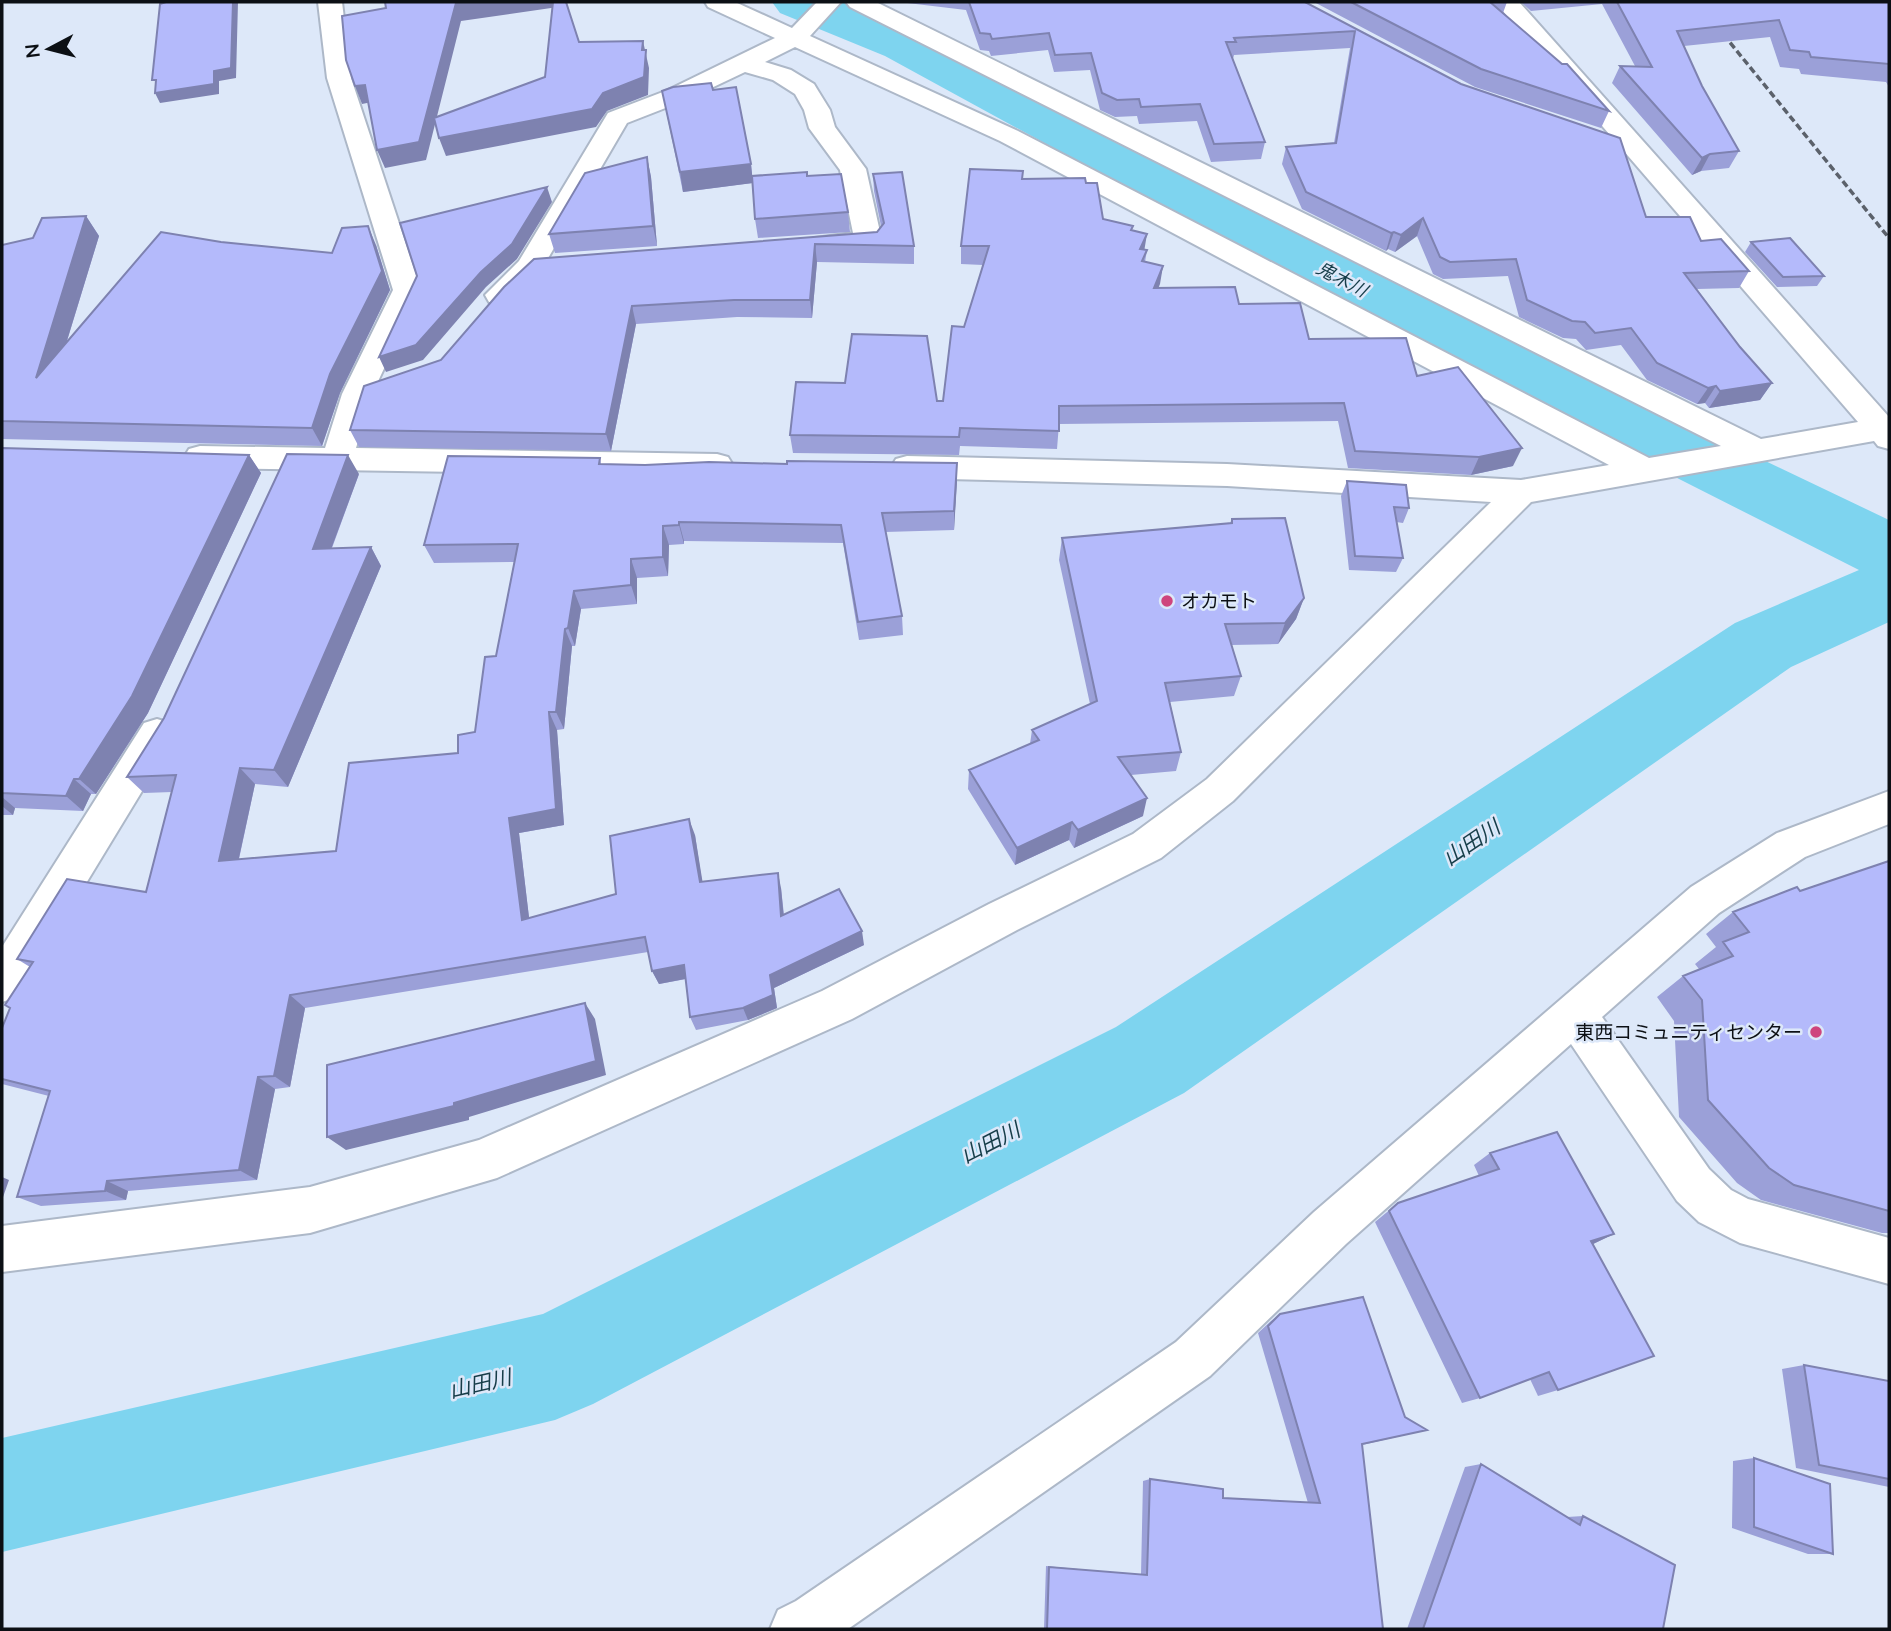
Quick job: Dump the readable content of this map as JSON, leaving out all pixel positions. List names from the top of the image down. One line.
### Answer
{"water":["鬼木川","山田川"],"places":["オカモト","東西コミュニティセンター"],"north":"left"}
